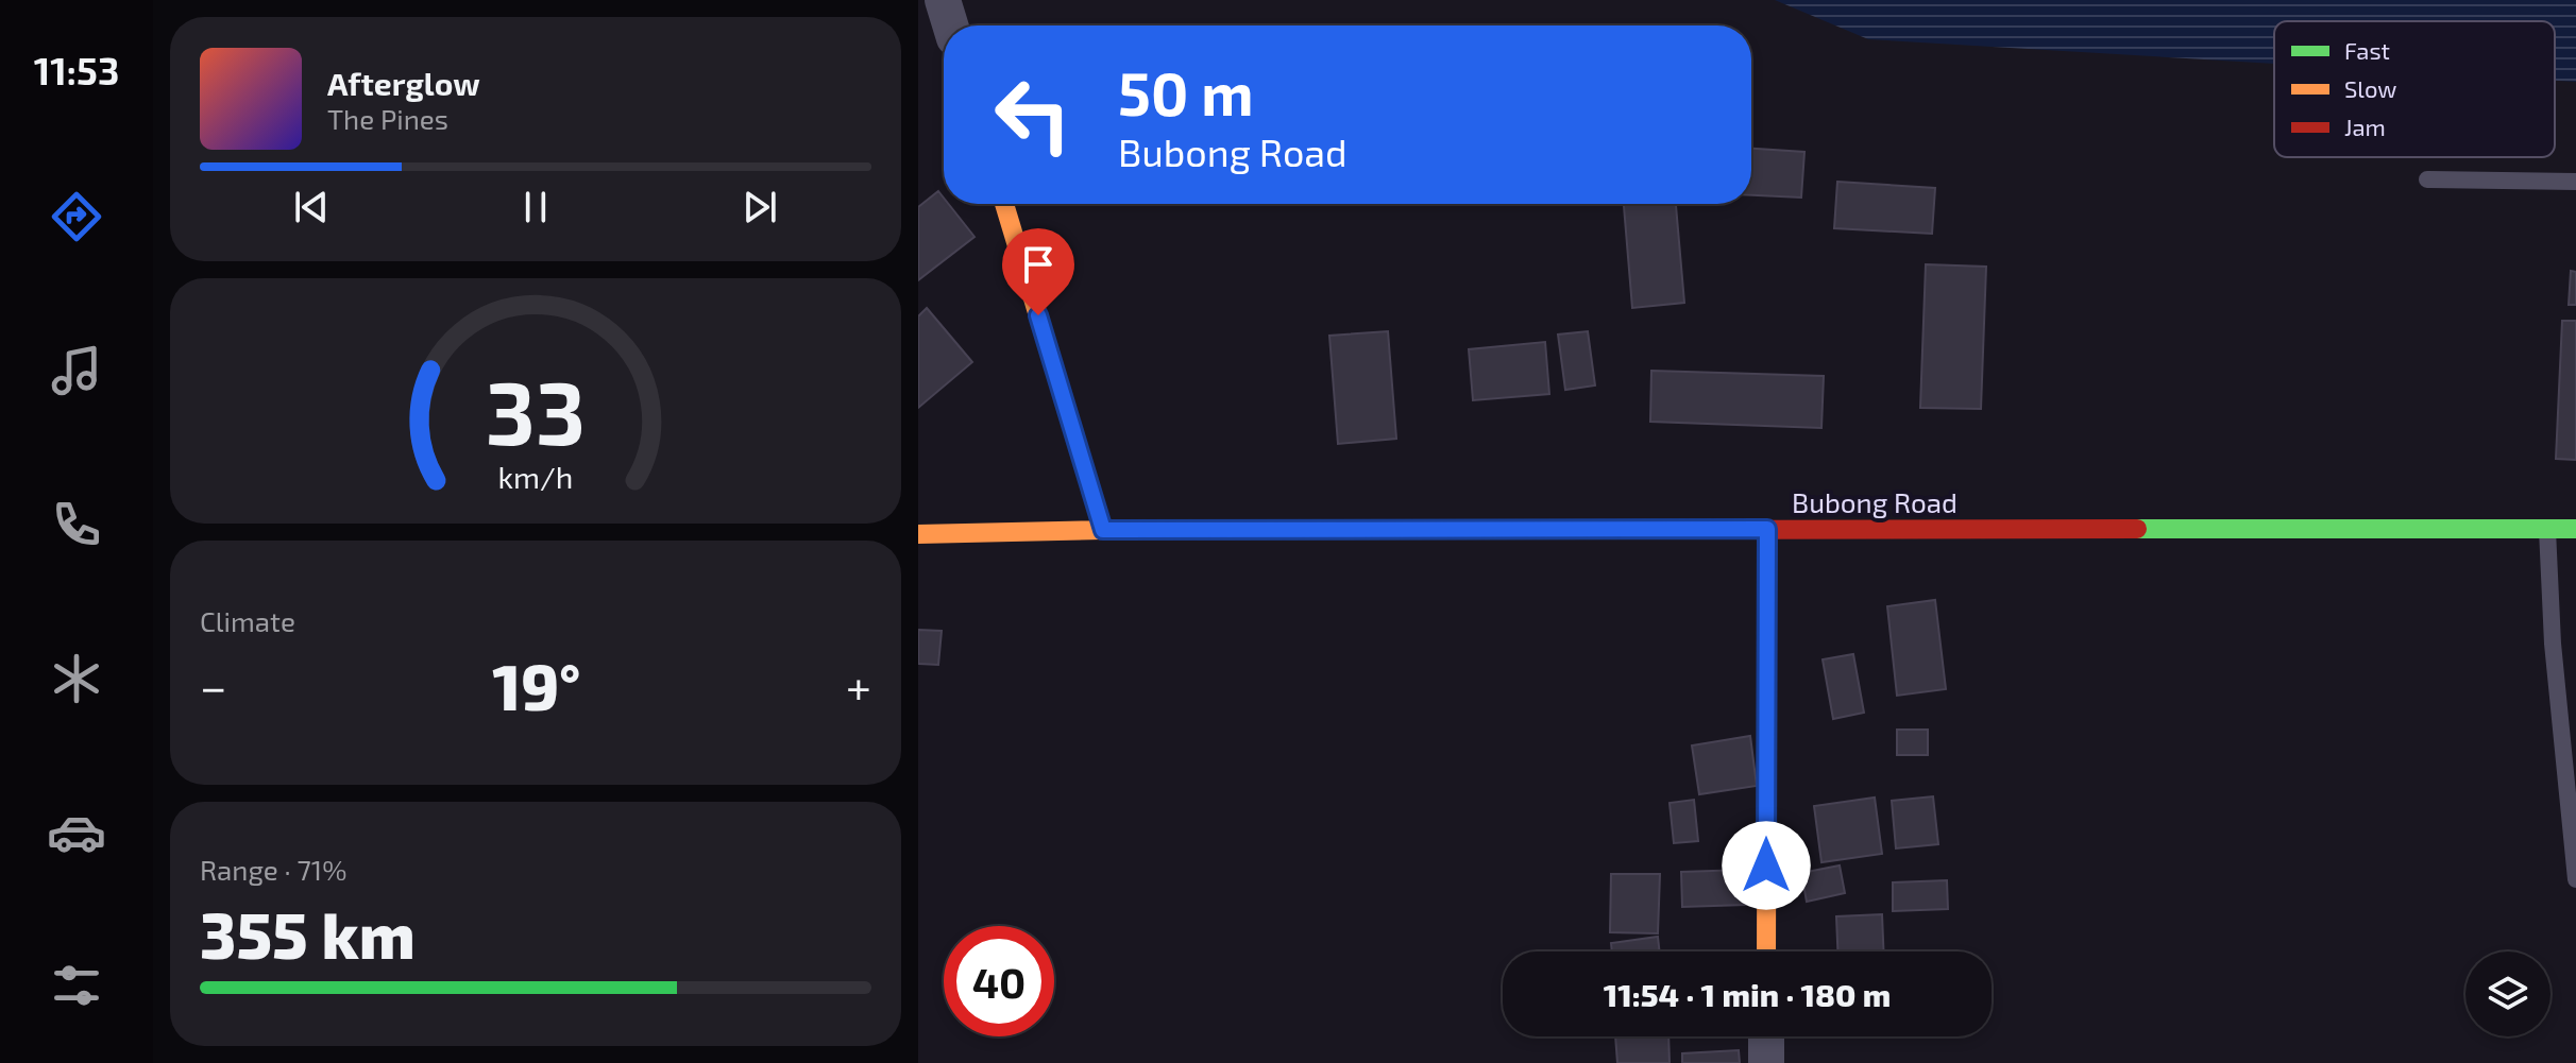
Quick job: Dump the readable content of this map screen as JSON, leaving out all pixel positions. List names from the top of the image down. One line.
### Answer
{"streets":{"main road":["Bubong Road"]},"legend":["Fast","Slow","Jam"],"page":{"tabs":"11:53","turn":["50 m","Bubong Road"],"song":["Afterglow","The Pines"],"tile":["Climate",["Range · 71%","355 km"]],"heat":["−","19°","+"],"limit":"40","trip":"11:54 · 1 min · 180 m","gauge":["33","km/h"]}}
